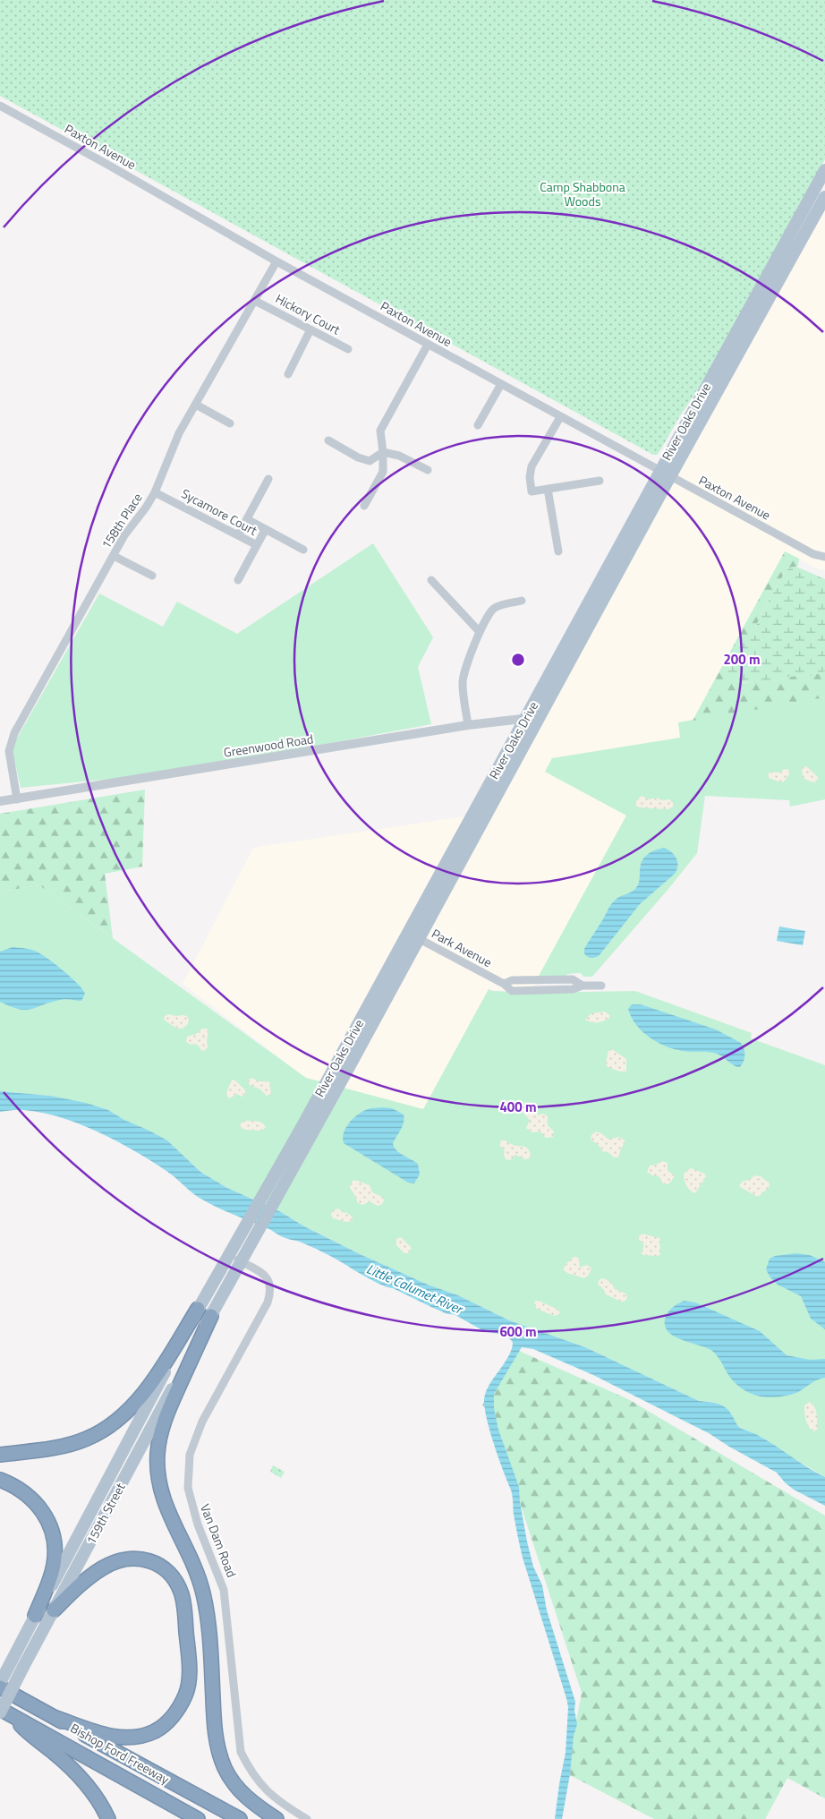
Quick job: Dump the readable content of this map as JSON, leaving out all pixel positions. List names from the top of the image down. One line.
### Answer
{"streets":{"highway":["Bishop Ford Freeway"],"main road":["River Oaks Drive","159th Street"],"street":["Paxton Avenue","Hickory Court","Sycamore Court","158th Place","Greenwood Road","Park Avenue","Van Dam Road"]},"crossings":[["Paxton Avenue","River Oaks Drive"],["Paxton Avenue","158th Place"],["Hickory Court","158th Place"],["River Oaks Drive","Greenwood Road"],["River Oaks Drive","Park Avenue"],["River Oaks Drive","159th Street"],["River Oaks Drive","Van Dam Road"],["Sycamore Court","158th Place"],["158th Place","Greenwood Road"],["159th Street","Bishop Ford Freeway"]],"water":["Little Calumet River"],"parks":["Camp Shabbona Woods"],"rings":["200 m","400 m","600 m"]}
